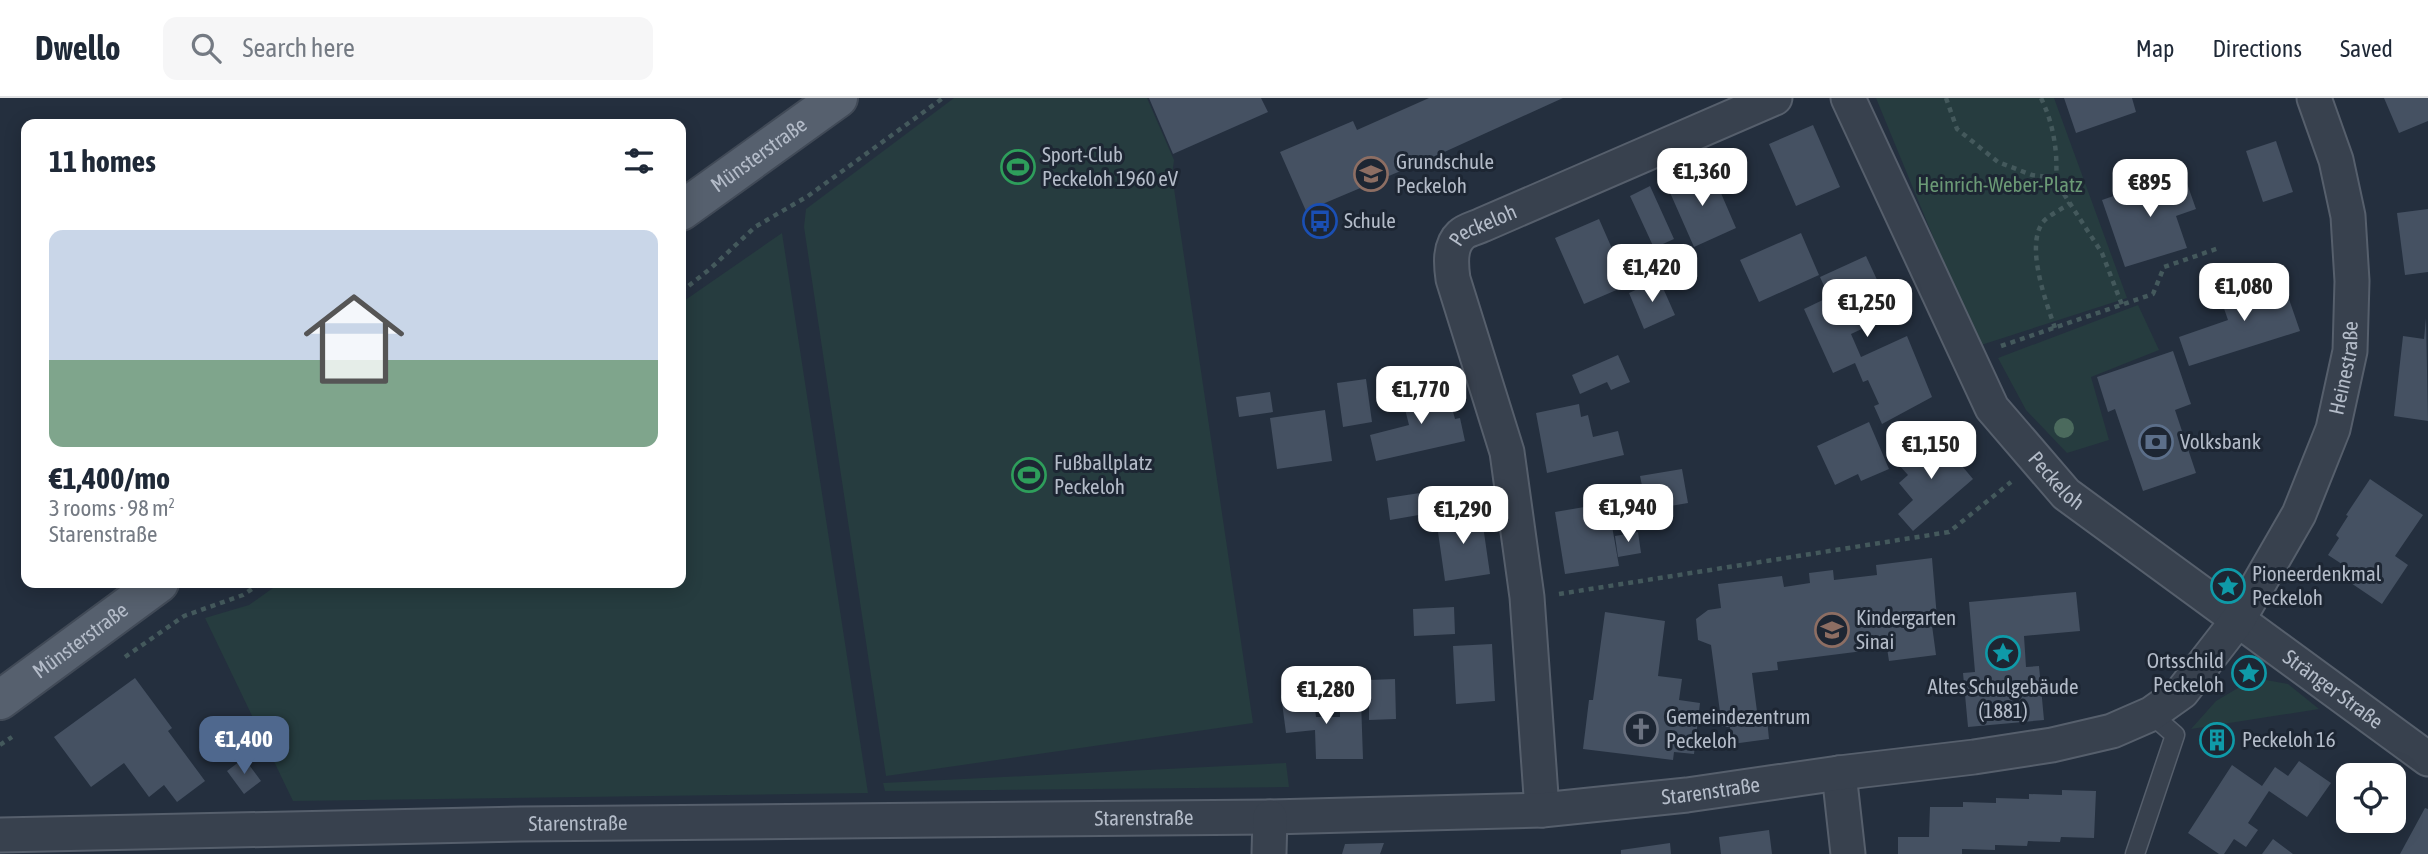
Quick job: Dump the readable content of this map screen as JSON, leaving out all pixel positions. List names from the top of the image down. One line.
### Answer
{"streets":{"main road":["Münsterstraße"],"street":["Peckeloh","Heinestraße","Stränger Straße","Starenstraße"]},"crossings":[["Peckeloh","Heinestraße"],["Peckeloh","Stränger Straße"],["Peckeloh","Starenstraße"],["Heinestraße","Stränger Straße"],["Heinestraße","Starenstraße"],["Stränger Straße","Starenstraße"]],"parks":["Heinrich-Weber-Platz"],"places":{"sports":["Sport-Club Peckeloh 1960 eV","Fußballplatz Peckeloh"],"school or university":["Grundschule Peckeloh","Kindergarten Sinai"],"bus stop":["Schule"],"bank":["Volksbank"],"place":["Pioneerdenkmal Peckeloh","Altes Schulgebäude (1881)","Ortsschild Peckeloh"],"church":["Gemeindezentrum Peckeloh"],"building":["Peckeloh 16"]},"page":{"header":"Dwello","search":"Search here","nav":["Map","Directions","Saved"],"heading":"11 homes","price":["€1,360","€895","€1,420","€1,080","€1,250","€1,770","€1,150","€1,940","€1,290","€1,280","€1,400"],"list":[{"name":"€1,400/mo","note":"3 rooms · 98 m² · Starenstraße"}]}}
